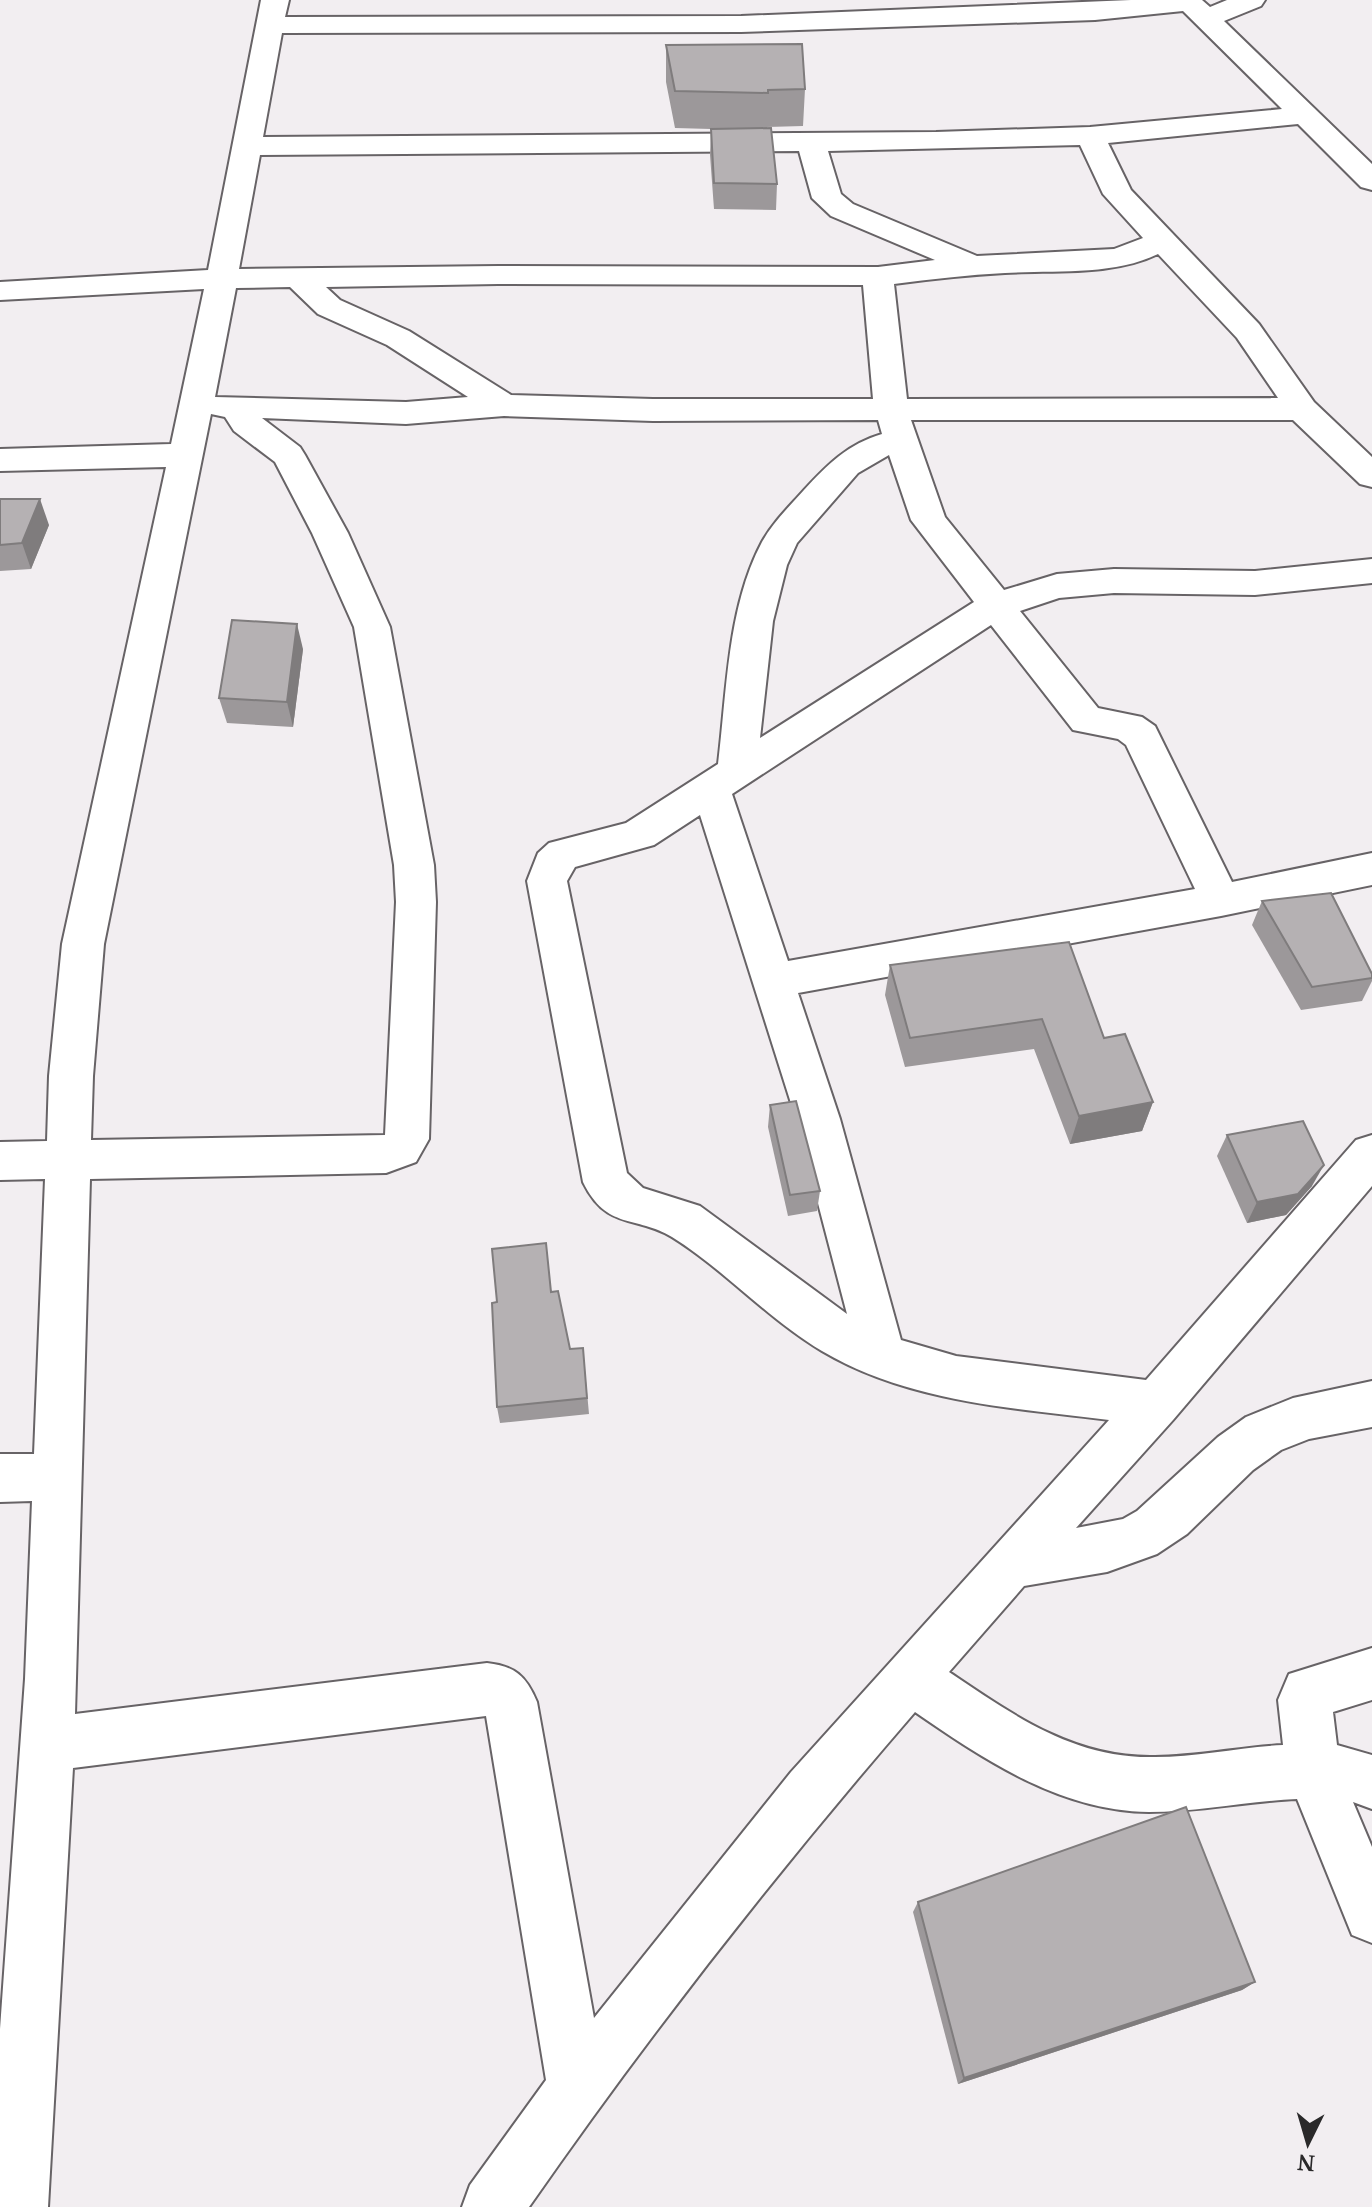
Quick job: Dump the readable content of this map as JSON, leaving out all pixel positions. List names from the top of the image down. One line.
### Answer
{"north":"bottom"}
